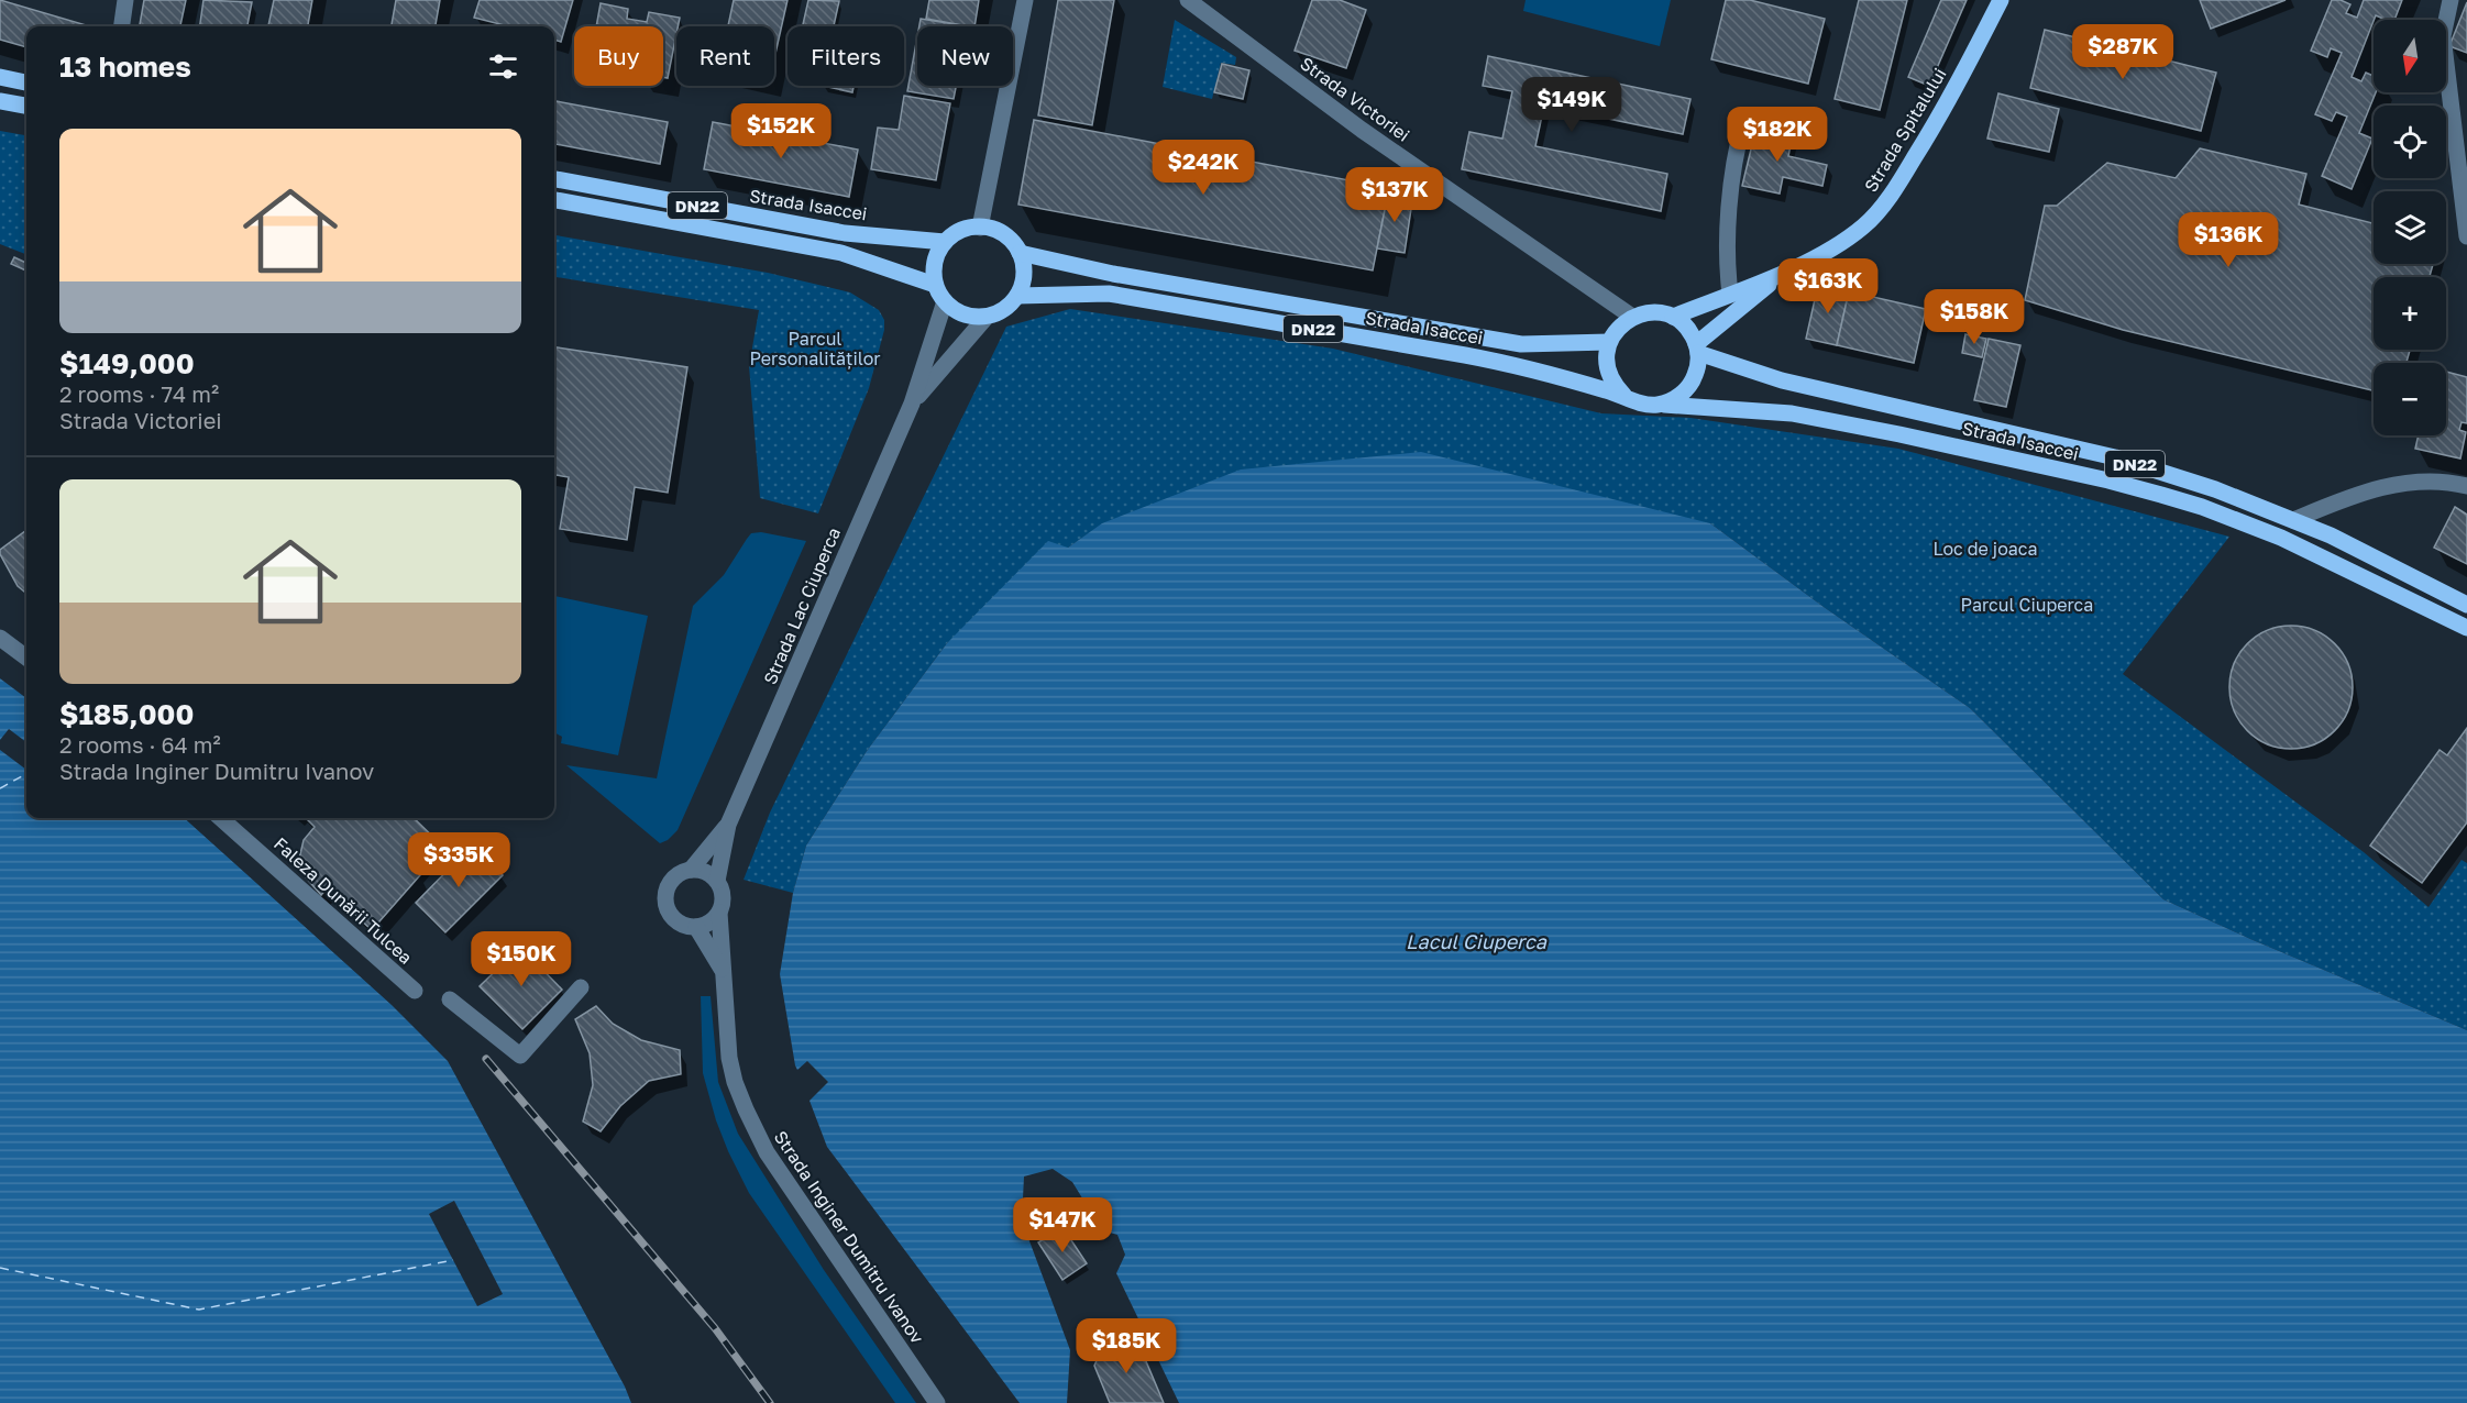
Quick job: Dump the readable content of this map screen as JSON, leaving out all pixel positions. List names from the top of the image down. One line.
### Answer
{"streets":{"main road":["Strada Spitalului","Strada Isaccei","DN22"],"street":["Strada Victoriei","Strada Lac Ciuperca","Faleza Dunării Tulcea","Strada Inginer Dumitru Ivanov"]},"crossings":[["Strada Victoriei","Strada Spitalului"],["Strada Victoriei","Strada Isaccei"],["Strada Spitalului","Strada Isaccei"],["Strada Isaccei","DN22"],["Strada Isaccei","Strada Lac Ciuperca"],["DN22","Strada Lac Ciuperca"],["Strada Lac Ciuperca","Strada Inginer Dumitru Ivanov"]],"water":["Lacul Ciuperca"],"parks":["Parcul Personalităților","Loc de joaca","Parcul Ciuperca"],"north":"bottom","page":{"map_buttons":["+","−"],"price":["$287K","$149K","$152K","$182K","$242K","$137K","$136K","$163K","$158K","$335K","$150K","$147K","$185K"],"chip":["Buy","Rent","Filters","New"],"heading":"13 homes","list":[{"name":"$149,000","note":"2 rooms · 74 m² · Strada Victoriei"},{"name":"$185,000","note":"2 rooms · 64 m² · Strada Inginer Dumitru Ivanov"}]}}
